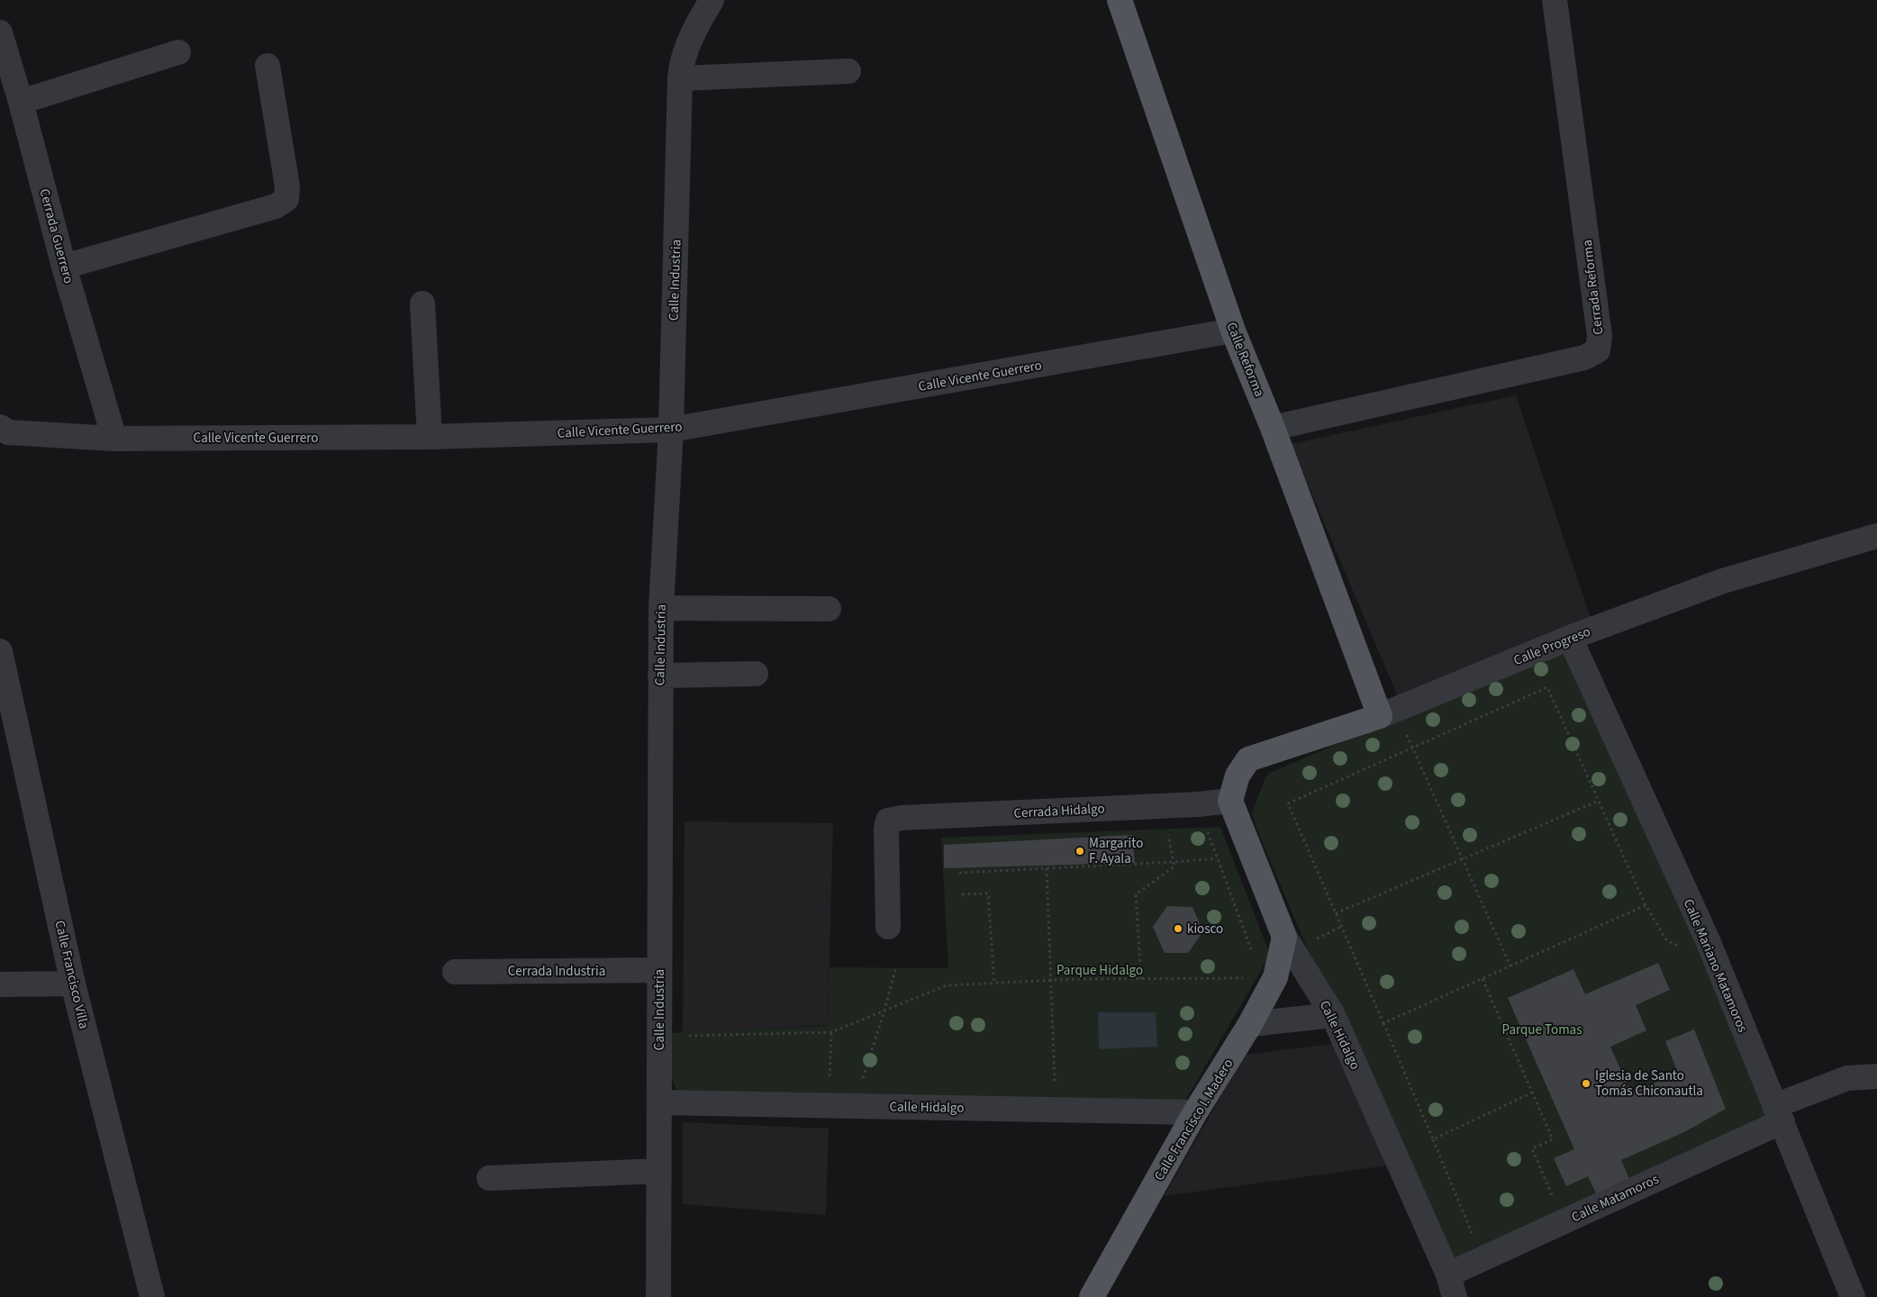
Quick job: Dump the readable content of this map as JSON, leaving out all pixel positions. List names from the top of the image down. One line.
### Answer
{"streets":{"main road":["Calle Reforma","Calle Progreso","Calle Hidalgo","Calle Francisco I. Madero"],"street":["Cerrada Guerrero","Calle Industria","Cerrada Reforma","Calle Vicente Guerrero","Cerrada Hidalgo","Calle Mariano Matamoros","Cerrada Industria","Calle Francisco Villa","Calle Matamoros"]},"crossings":[["Cerrada Guerrero","Calle Vicente Guerrero"],["Calle Industria","Calle Vicente Guerrero"],["Calle Industria","Cerrada Industria"],["Calle Industria","Calle Hidalgo"],["Cerrada Reforma","Calle Reforma"],["Calle Reforma","Calle Vicente Guerrero"],["Calle Reforma","Calle Progreso"],["Calle Progreso","Cerrada Hidalgo"],["Calle Progreso","Calle Mariano Matamoros"],["Calle Progreso","Calle Hidalgo"],["Cerrada Hidalgo","Calle Hidalgo"],["Calle Mariano Matamoros","Calle Matamoros"],["Calle Hidalgo","Calle Francisco I. Madero"],["Calle Hidalgo","Calle Matamoros"]],"parks":["Parque Hidalgo","Parque Tomas"],"places":["Margarito F. Ayala","kiosco","Iglesia de Santo Tomás Chiconautla"]}
